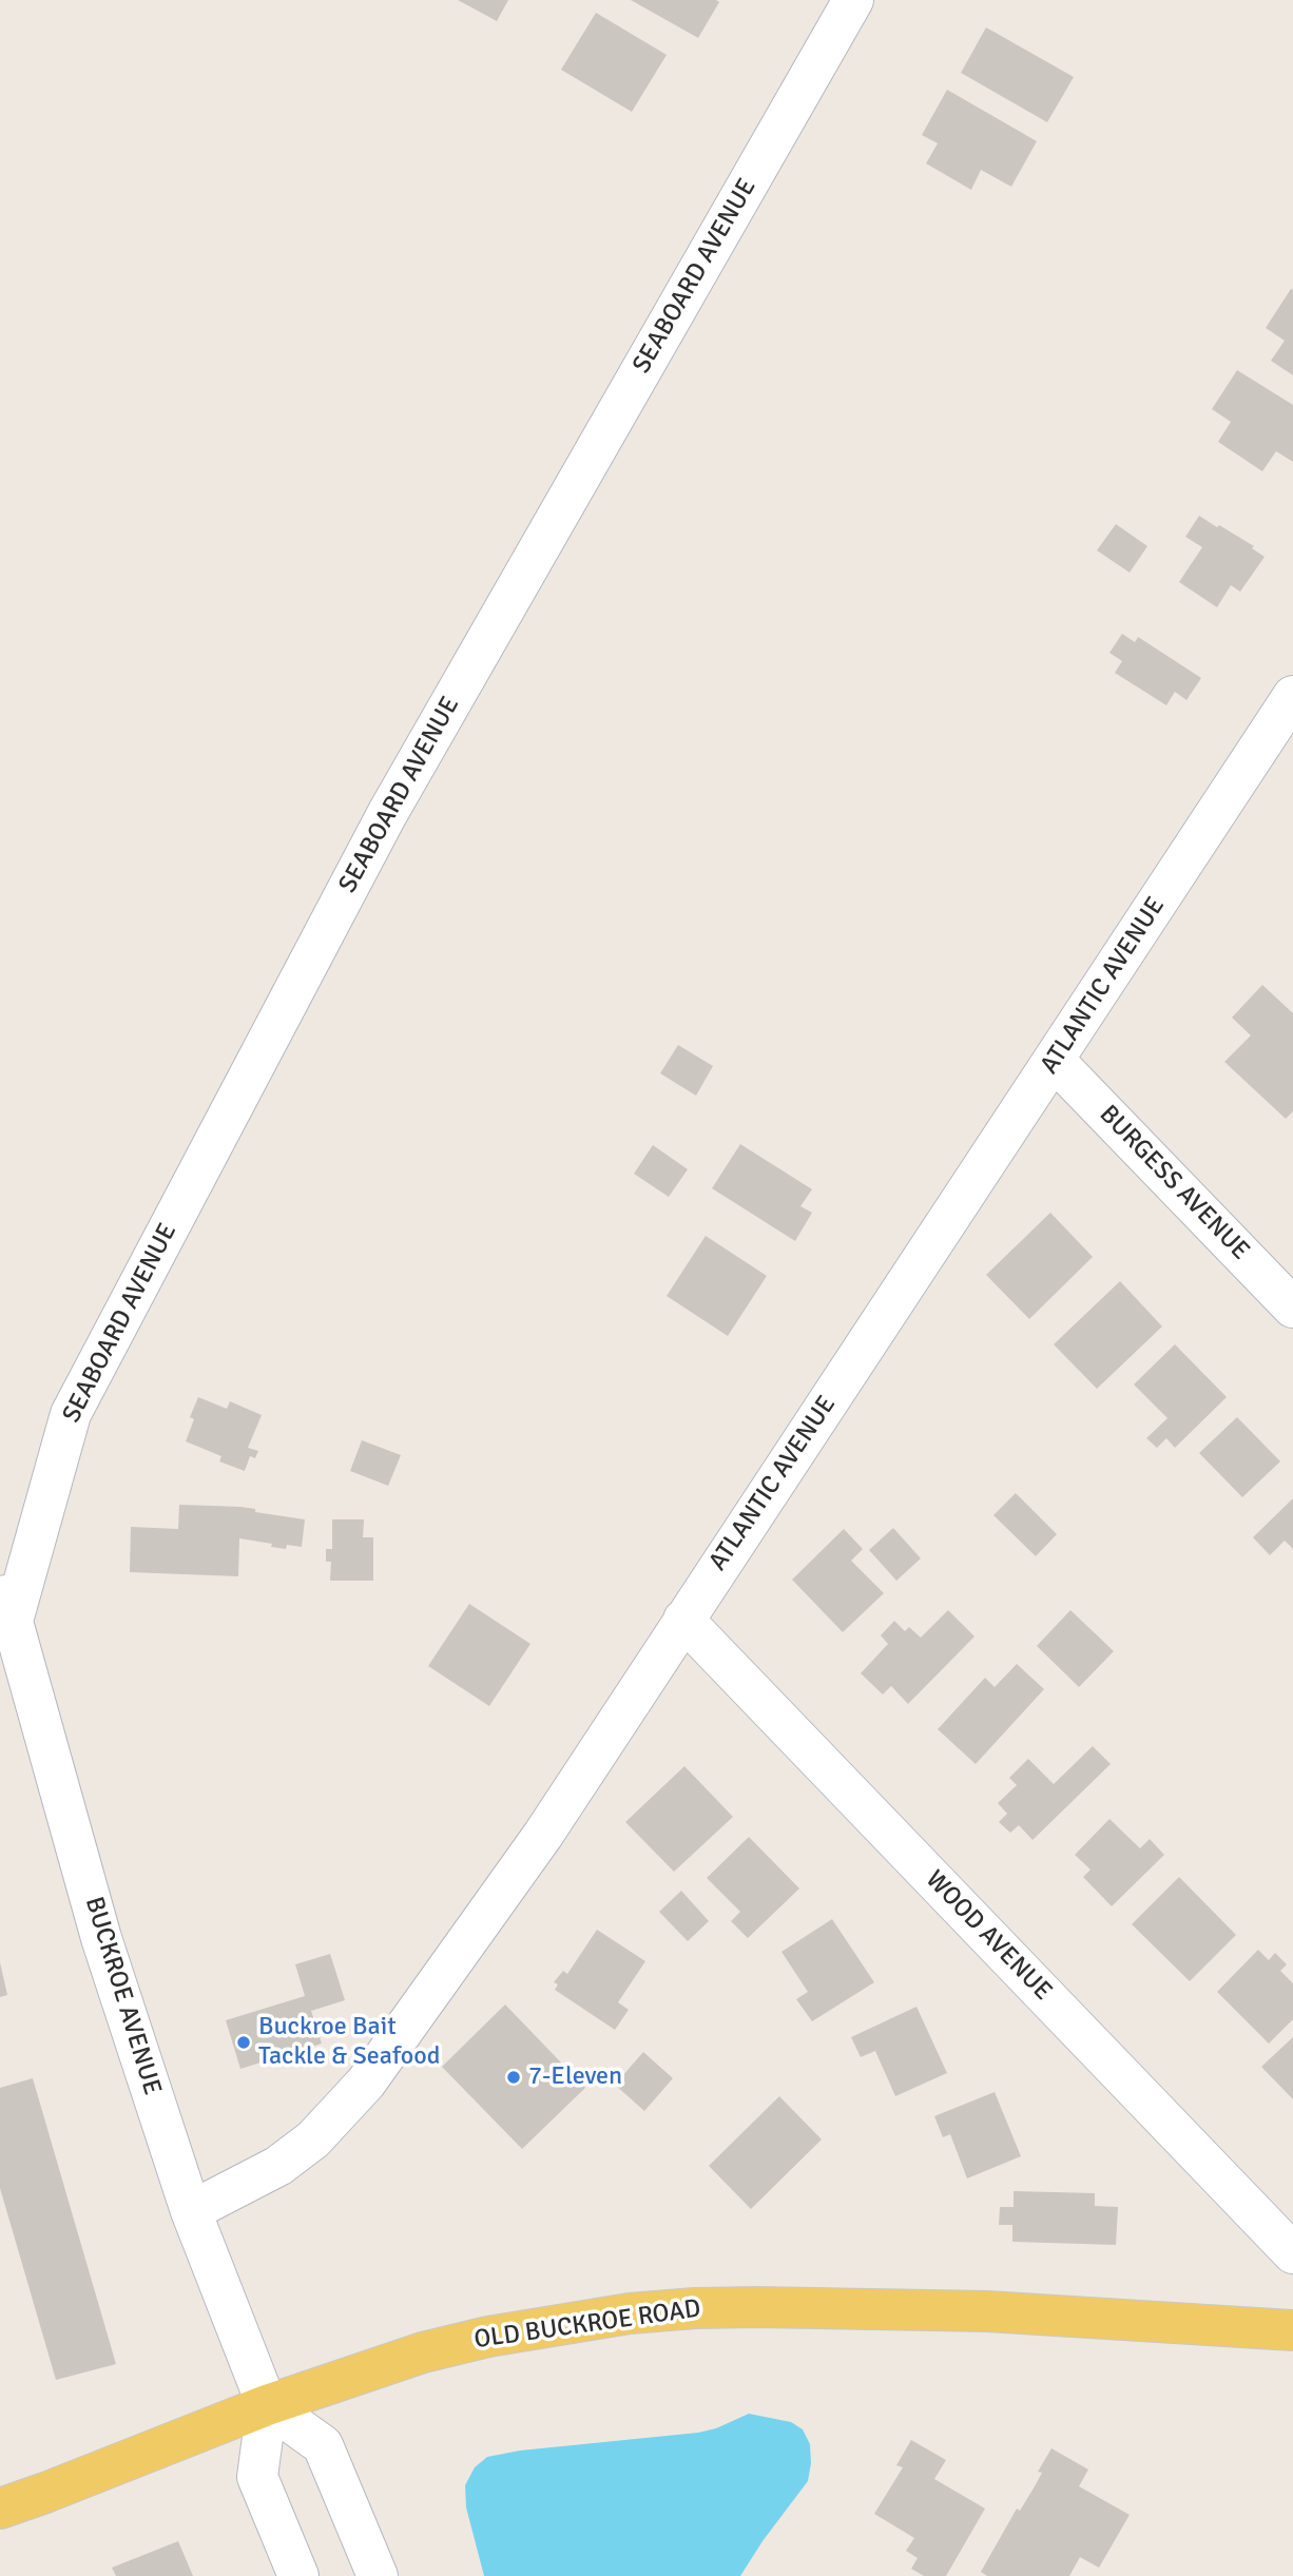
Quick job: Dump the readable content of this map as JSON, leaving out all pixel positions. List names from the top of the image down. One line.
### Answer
{"streets":{"main road":["OLD BUCKROE ROAD"],"street":["SEABOARD AVENUE","ATLANTIC AVENUE","BURGESS AVENUE","WOOD AVENUE","BUCKROE AVENUE"]},"crossings":[["SEABOARD AVENUE","BUCKROE AVENUE"],["ATLANTIC AVENUE","BURGESS AVENUE"],["ATLANTIC AVENUE","WOOD AVENUE"],["ATLANTIC AVENUE","BUCKROE AVENUE"],["BUCKROE AVENUE","OLD BUCKROE ROAD"]],"places":["Buckroe Bait Tackle & Seafood","7-Eleven"]}
